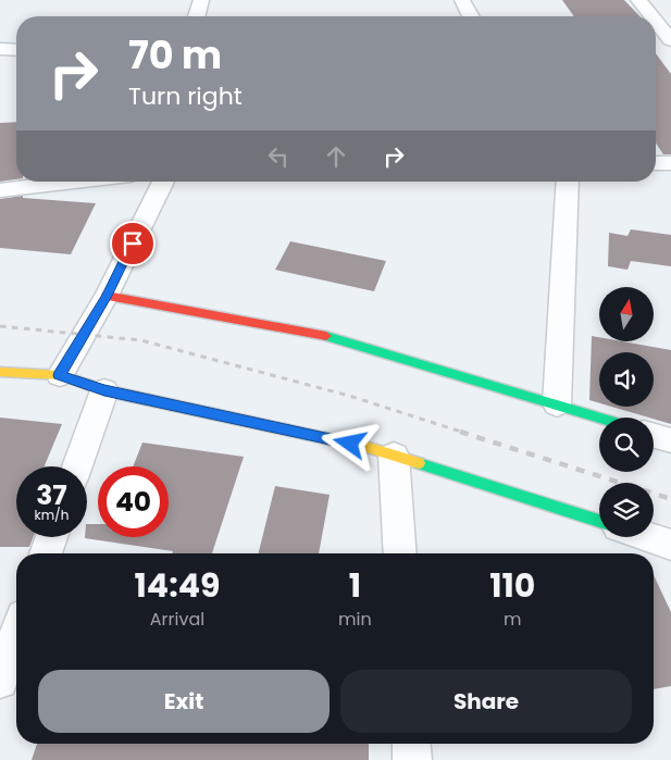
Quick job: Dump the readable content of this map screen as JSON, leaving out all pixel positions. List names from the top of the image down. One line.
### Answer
{"north":"top","page":{"turn":["70 m","Turn right"],"speed":"37 km/h","limit":"40","eta":["14:49","Arrival","1","min","110","m"],"buttons":["Exit","Share"]}}
